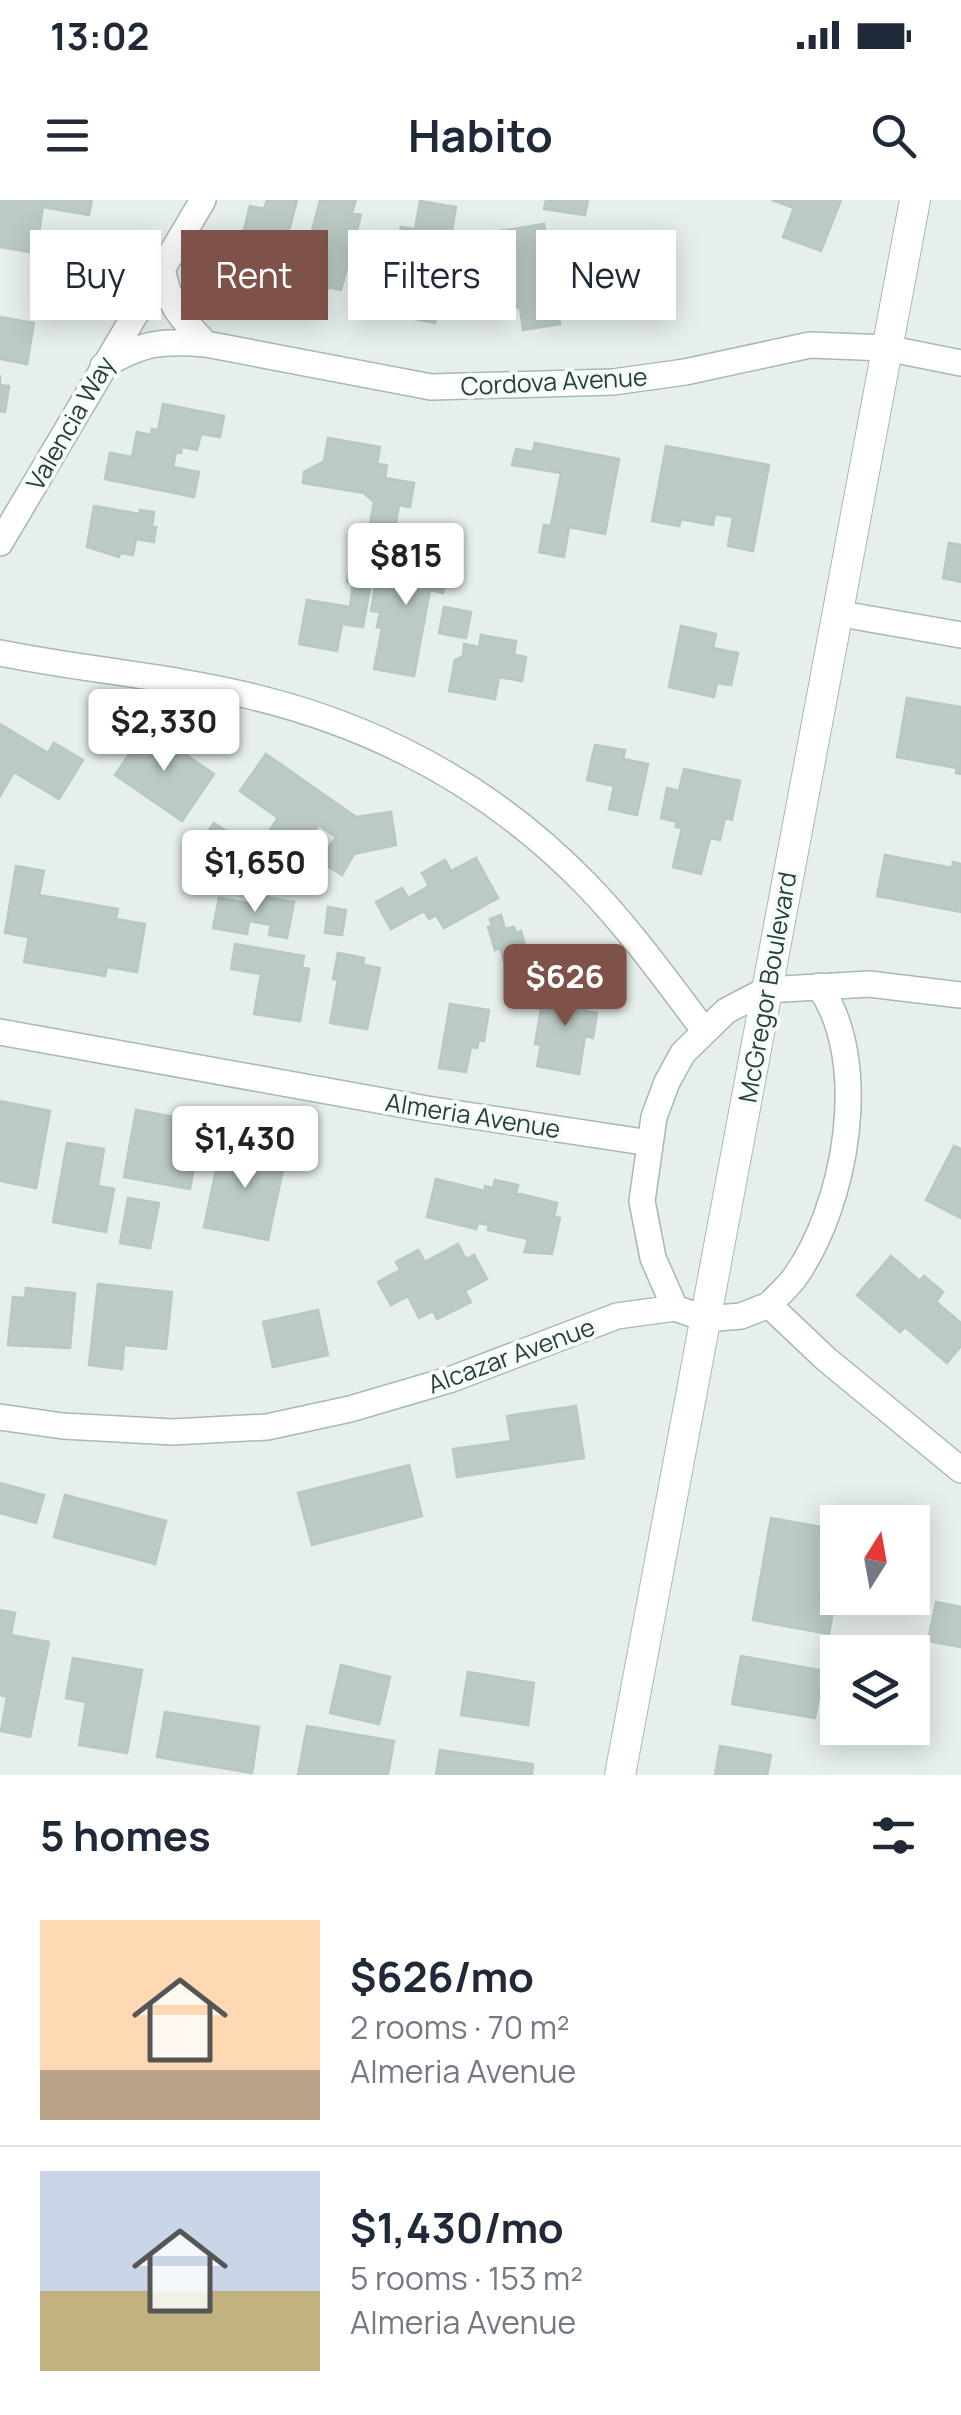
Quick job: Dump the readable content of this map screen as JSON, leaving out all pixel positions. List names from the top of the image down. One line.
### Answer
{"streets":{"main road":["McGregor Boulevard"],"street":["Cordova Avenue","Valencia Way","Almeria Avenue","Alcazar Avenue"]},"crossings":[["Cordova Avenue","Valencia Way"],["Cordova Avenue","McGregor Boulevard"],["McGregor Boulevard","Alcazar Avenue"]],"north":"top","page":{"status":"13:02","header":"Habito","chip":["Buy","Rent","Filters","New"],"price":["$815","$2,330","$1,650","$626","$1,430"],"heading":"5 homes","list":[{"name":"$626/mo","note":"2 rooms · 70 m² · Almeria Avenue"},{"name":"$1,430/mo","note":"5 rooms · 153 m² · Almeria Avenue"}]}}
